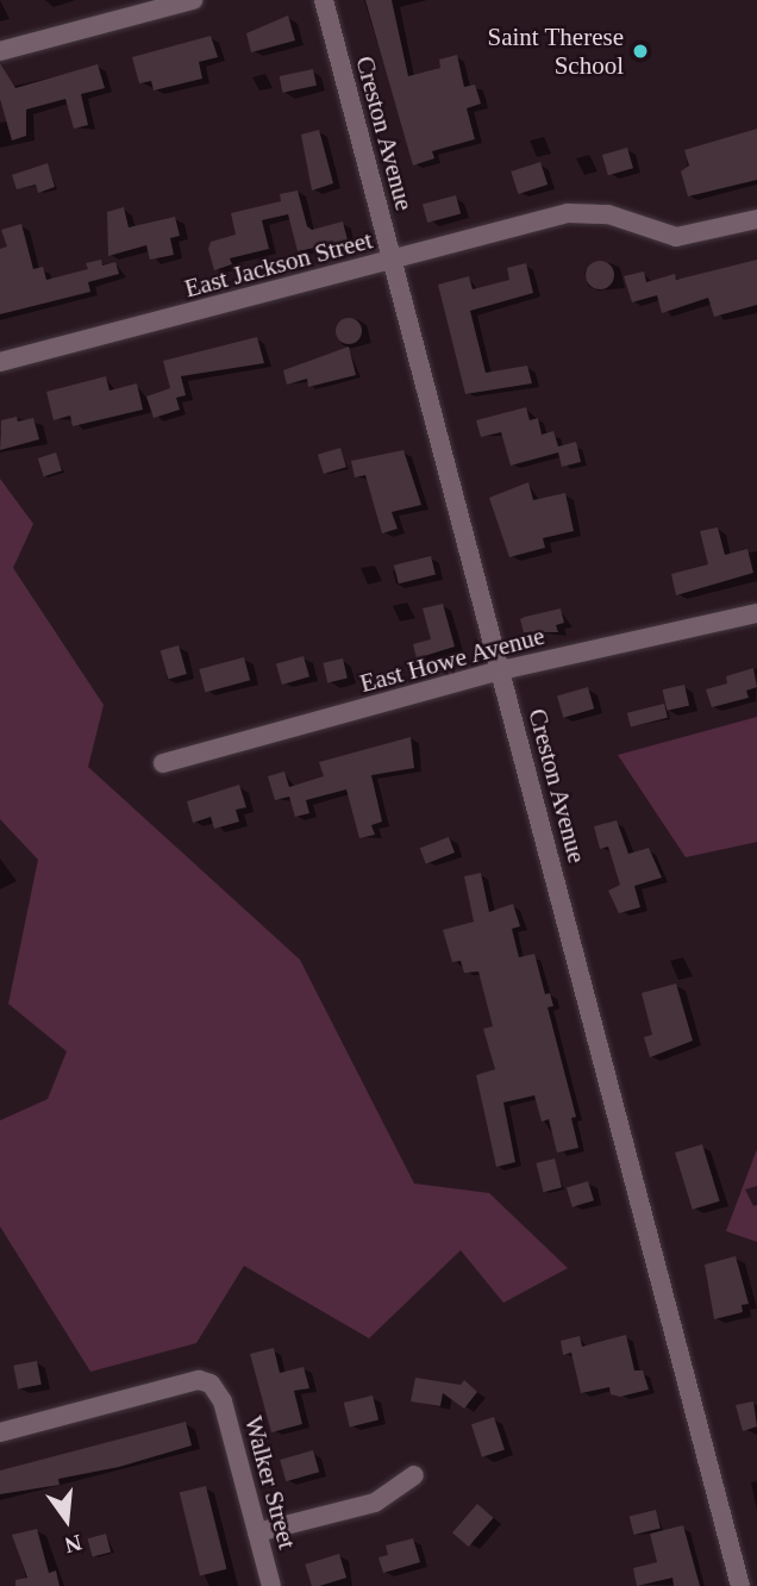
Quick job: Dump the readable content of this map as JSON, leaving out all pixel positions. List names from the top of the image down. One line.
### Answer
{"streets":{"street":["Creston Avenue","East Jackson Street","East Howe Avenue","Walker Street"]},"crossings":[["Creston Avenue","East Jackson Street"],["Creston Avenue","East Howe Avenue"]],"places":["Saint Therese School"],"north":"bottom"}
